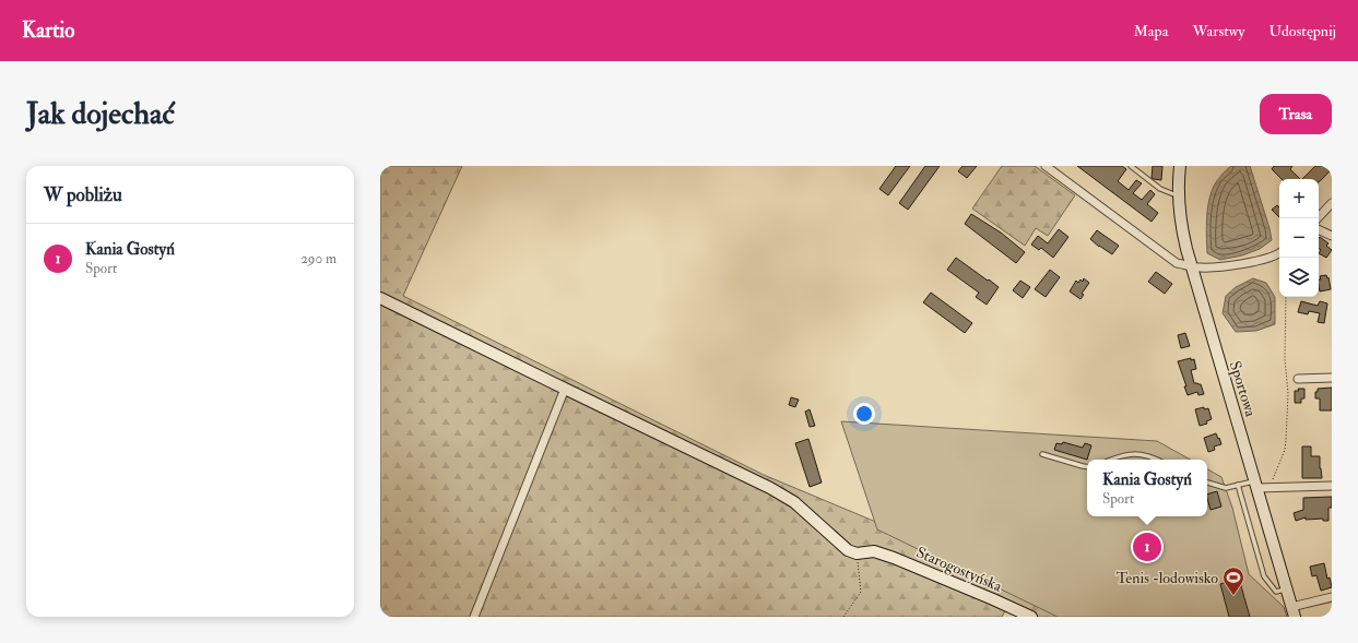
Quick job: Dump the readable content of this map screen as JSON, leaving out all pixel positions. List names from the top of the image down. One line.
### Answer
{"streets":{"street":["Sportowa","Starogostyńska"]},"places":{"sports":["Tenis -lodowisko"]},"page":{"header":"Kartio","nav":["Mapa","Warstwy","Udostępnij"],"buttons":"Trasa","title":"Jak dojechać","heading":"W pobliżu","map_buttons":["+","−"],"list":[{"mark":"1","name":"Kania Gostyń","note":"Sport","value":"290 m"}],"popup":["Kania Gostyń","Sport"],"pins":"1"}}
